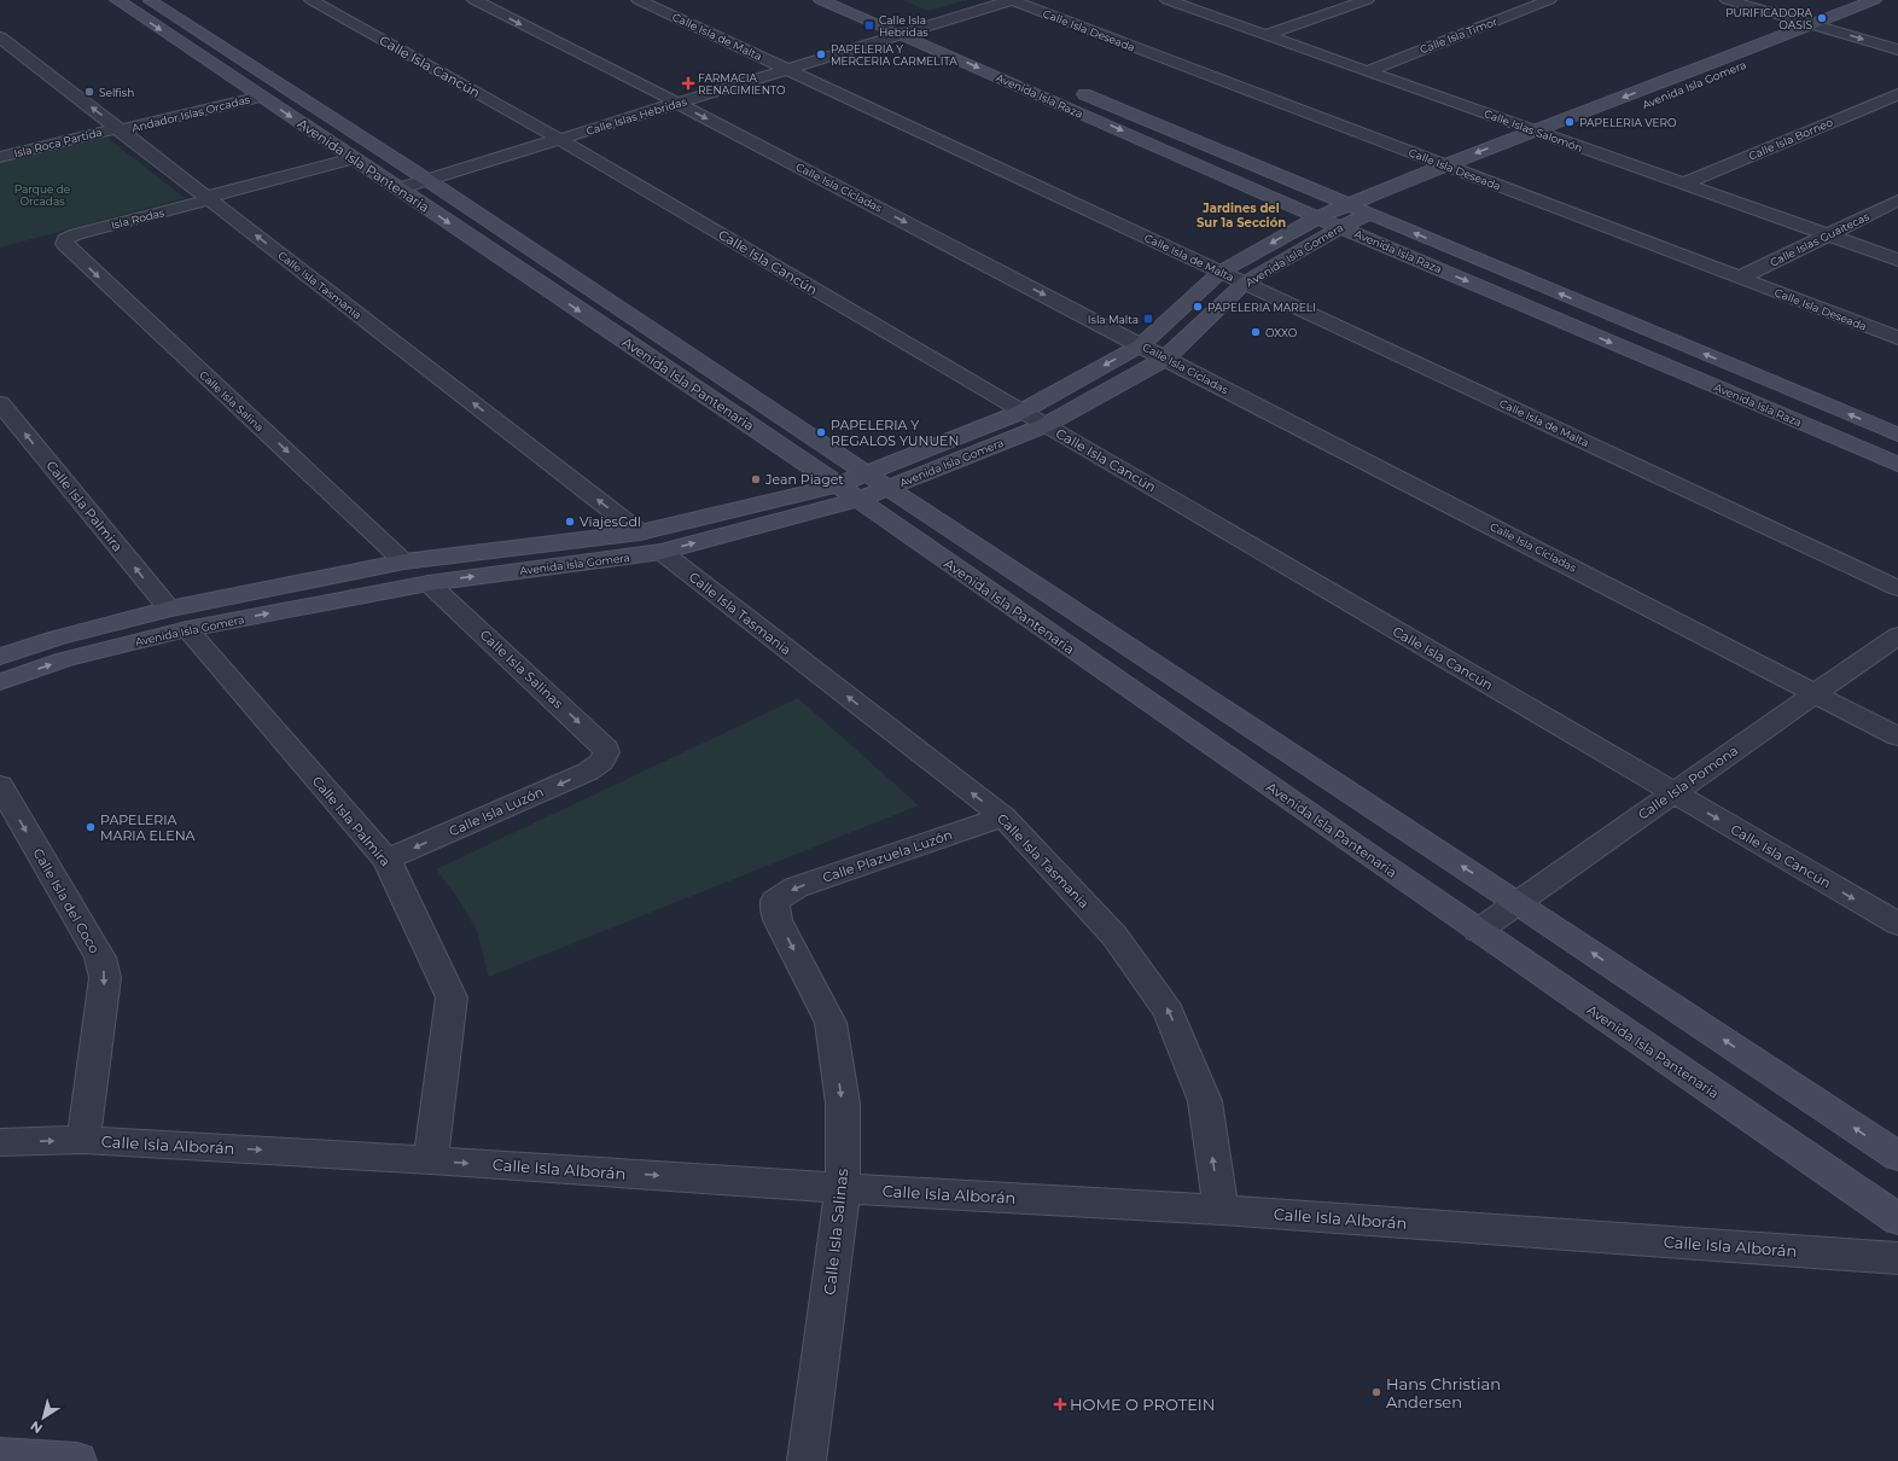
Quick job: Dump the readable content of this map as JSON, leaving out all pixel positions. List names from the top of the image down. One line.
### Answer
{"streets":{"street":["Calle Isla Deseada","Calle Isla Timor","Calle Isla de Malta","Calle Isla Cancún","Avenida Isla Gomera","Avenida Isla Raza","Andador Islas Orcadas","Calle Islas Hébridas","Calle Islas Salomón","Calle Isla Borneo","Isla Roca Partida","Avenida Isla Pantenaria","Calle Isla Cícladas","Isla Rodas","Calle Islas Guaitecas","Calle Isla Tasmania","Calle Isla Salina","Calle Isla Palmira","Calle Isla Salinas","Calle Isla Pomona","Calle Isla Luzón","Calle Plazuela Luzón","Calle Isla del Coco","Calle Isla Alborán"]},"crossings":[["Calle Isla Deseada","Avenida Isla Gomera"],["Calle Isla Deseada","Calle Islas Hébridas"],["Calle Isla Deseada","Calle Islas Guaitecas"],["Calle Isla Timor","Calle Islas Salomón"],["Calle Isla de Malta","Avenida Isla Gomera"],["Calle Isla de Malta","Calle Islas Hébridas"],["Calle Isla Cancún","Avenida Isla Gomera"],["Calle Isla Cancún","Calle Islas Hébridas"],["Calle Isla Cancún","Calle Isla Pomona"],["Avenida Isla Gomera","Avenida Isla Raza"],["Avenida Isla Gomera","Calle Islas Salomón"],["Avenida Isla Gomera","Avenida Isla Pantenaria"],["Avenida Isla Gomera","Calle Isla Cícladas"],["Avenida Isla Gomera","Calle Isla Tasmania"],["Avenida Isla Gomera","Calle Isla Salina"],["Avenida Isla Gomera","Calle Isla Palmira"],["Avenida Isla Gomera","Calle Isla Salinas"],["Avenida Isla Raza","Calle Islas Hébridas"],["Andador Islas Orcadas","Isla Roca Partida"],["Andador Islas Orcadas","Avenida Isla Pantenaria"],["Andador Islas Orcadas","Calle Isla Tasmania"],["Calle Islas Hébridas","Avenida Isla Pantenaria"],["Calle Islas Hébridas","Calle Isla Cícladas"],["Calle Islas Salomón","Calle Isla Borneo"],["Calle Islas Salomón","Calle Islas Guaitecas"],["Isla Roca Partida","Calle Isla Tasmania"],["Avenida Isla Pantenaria","Calle Isla Pomona"],["Calle Isla Cícladas","Calle Isla Pomona"],["Isla Rodas","Calle Isla Tasmania"],["Isla Rodas","Calle Isla Salina"],["Calle Isla Tasmania","Calle Plazuela Luzón"],["Calle Isla Tasmania","Calle Isla Alborán"],["Calle Isla Palmira","Calle Isla Luzón"],["Calle Isla Palmira","Calle Isla Alborán"],["Calle Isla Salinas","Calle Isla Luzón"],["Calle Isla Salinas","Calle Plazuela Luzón"],["Calle Isla Salinas","Calle Isla Alborán"],["Calle Isla del Coco","Calle Isla Alborán"]],"one_way":["Calle Isla Cícladas","Calle Isla Tasmania","Calle Isla Salina","Calle Isla Salinas","Calle Isla Luzón","Calle Plazuela Luzón","Calle Isla del Coco","Calle Isla Alborán"],"districts":["Jardines del Sur 1a Sección"],"parks":["Parque de Orcadas"],"places":{"other":["PURIFICADORA OASIS","PAPELERIA Y MERCERIA CARMELITA","Selfish","PAPELERIA VERO","PAPELERIA MARELI","OXXO","PAPELERIA Y REGALOS YUNUEN","Jean Piaget","ViajesGdl","PAPELERIA MARIA ELENA","Hans Christian Andersen"],"transit":["Calle Isla Hebridas","Isla Malta"],"health":["FARMACIA RENACIMIENTO","HOME O PROTEIN"]},"north":"bottom left"}
